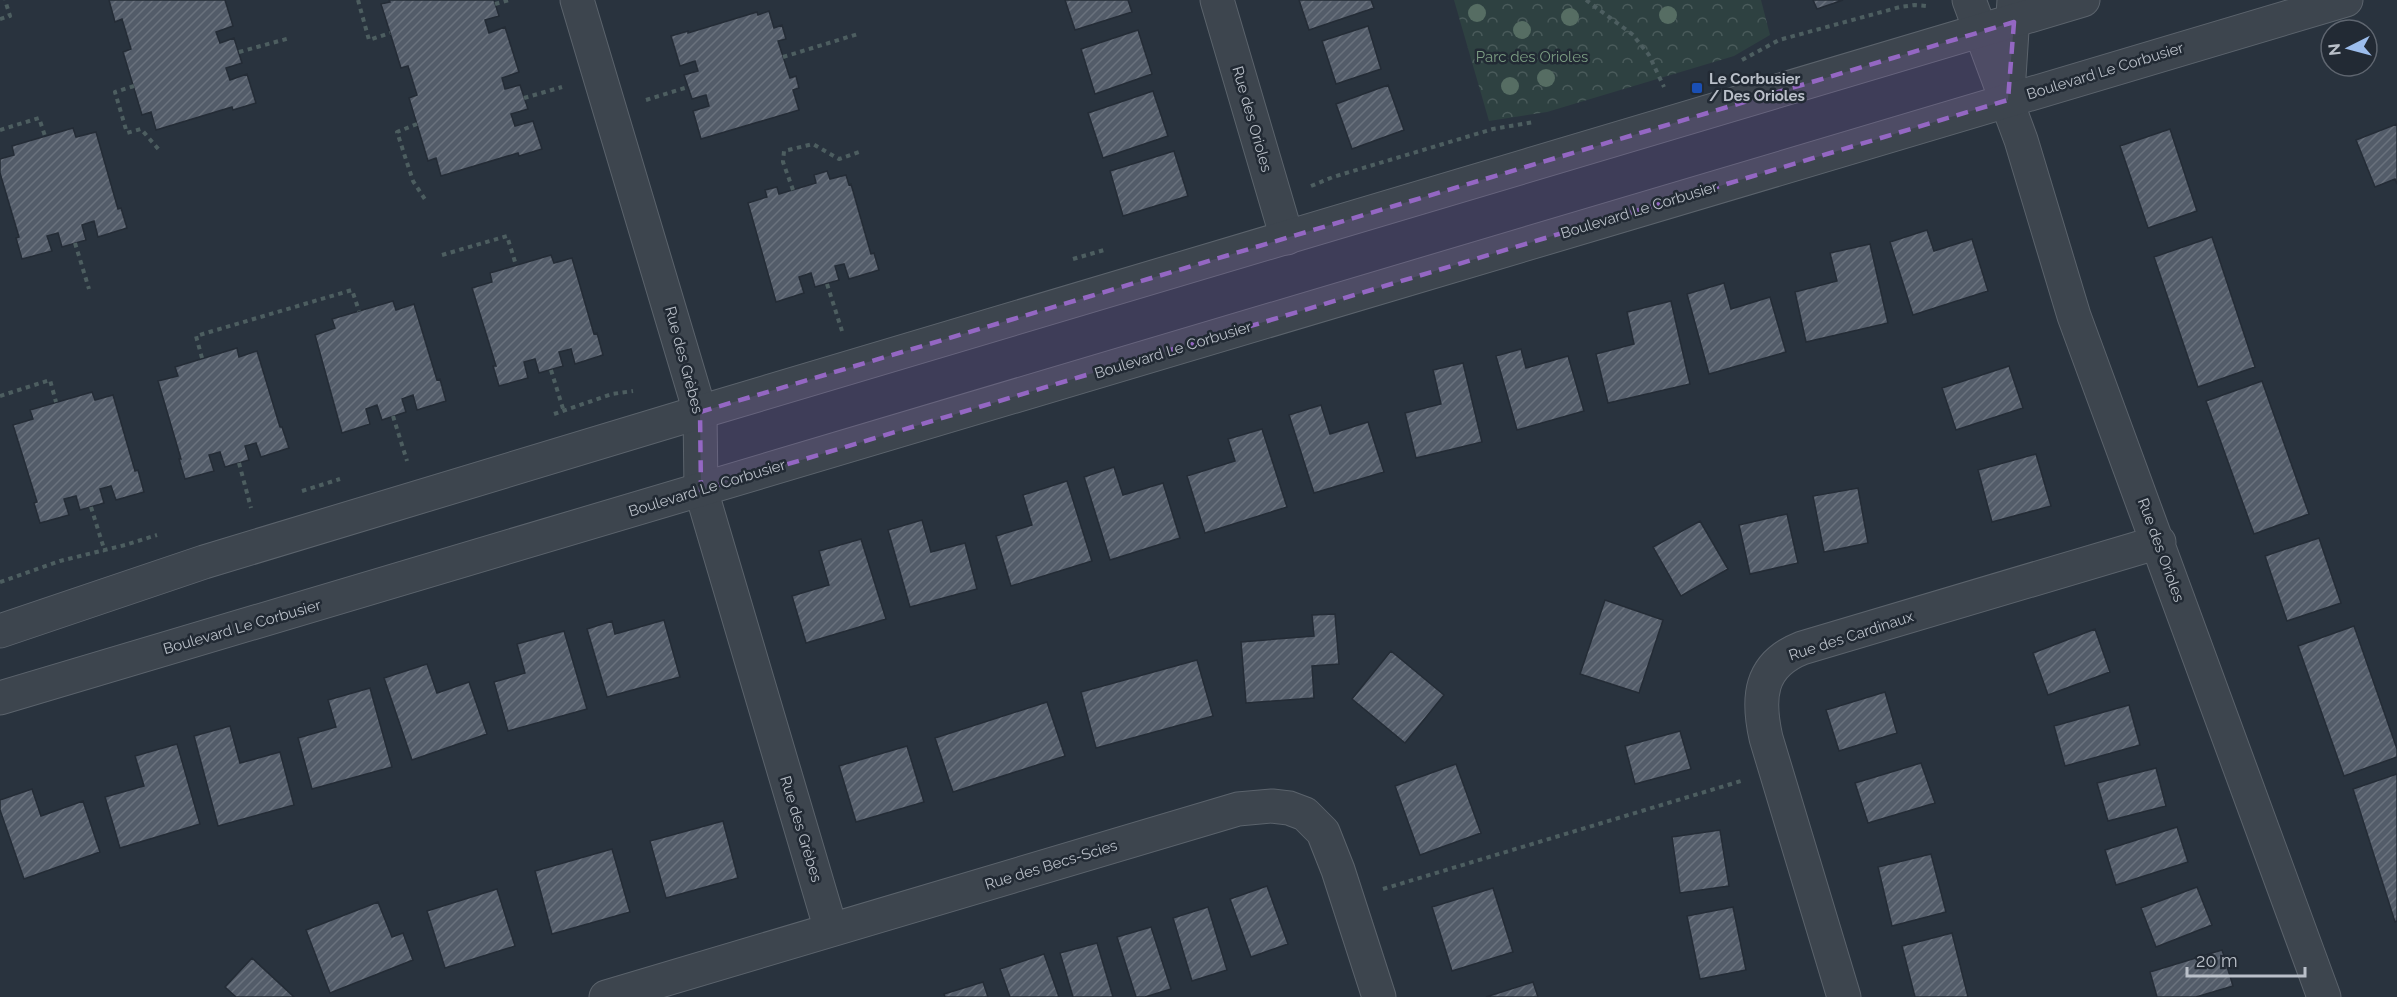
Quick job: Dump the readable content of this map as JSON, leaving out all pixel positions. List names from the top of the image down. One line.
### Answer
{"streets":{"street":["Boulevard Le Corbusier","Rue des Orioles","Rue des Grèbes","Rue des Cardinaux","Rue des Becs-Scies"]},"crossings":[["Boulevard Le Corbusier","Rue des Orioles"],["Boulevard Le Corbusier","Rue des Grèbes"],["Rue des Orioles","Rue des Cardinaux"],["Rue des Grèbes","Rue des Becs-Scies"]],"parks":["Parc des Orioles"],"places":{"transit":["Le Corbusier / Des Orioles"]},"scale_bar":"20 m","north":"left"}
